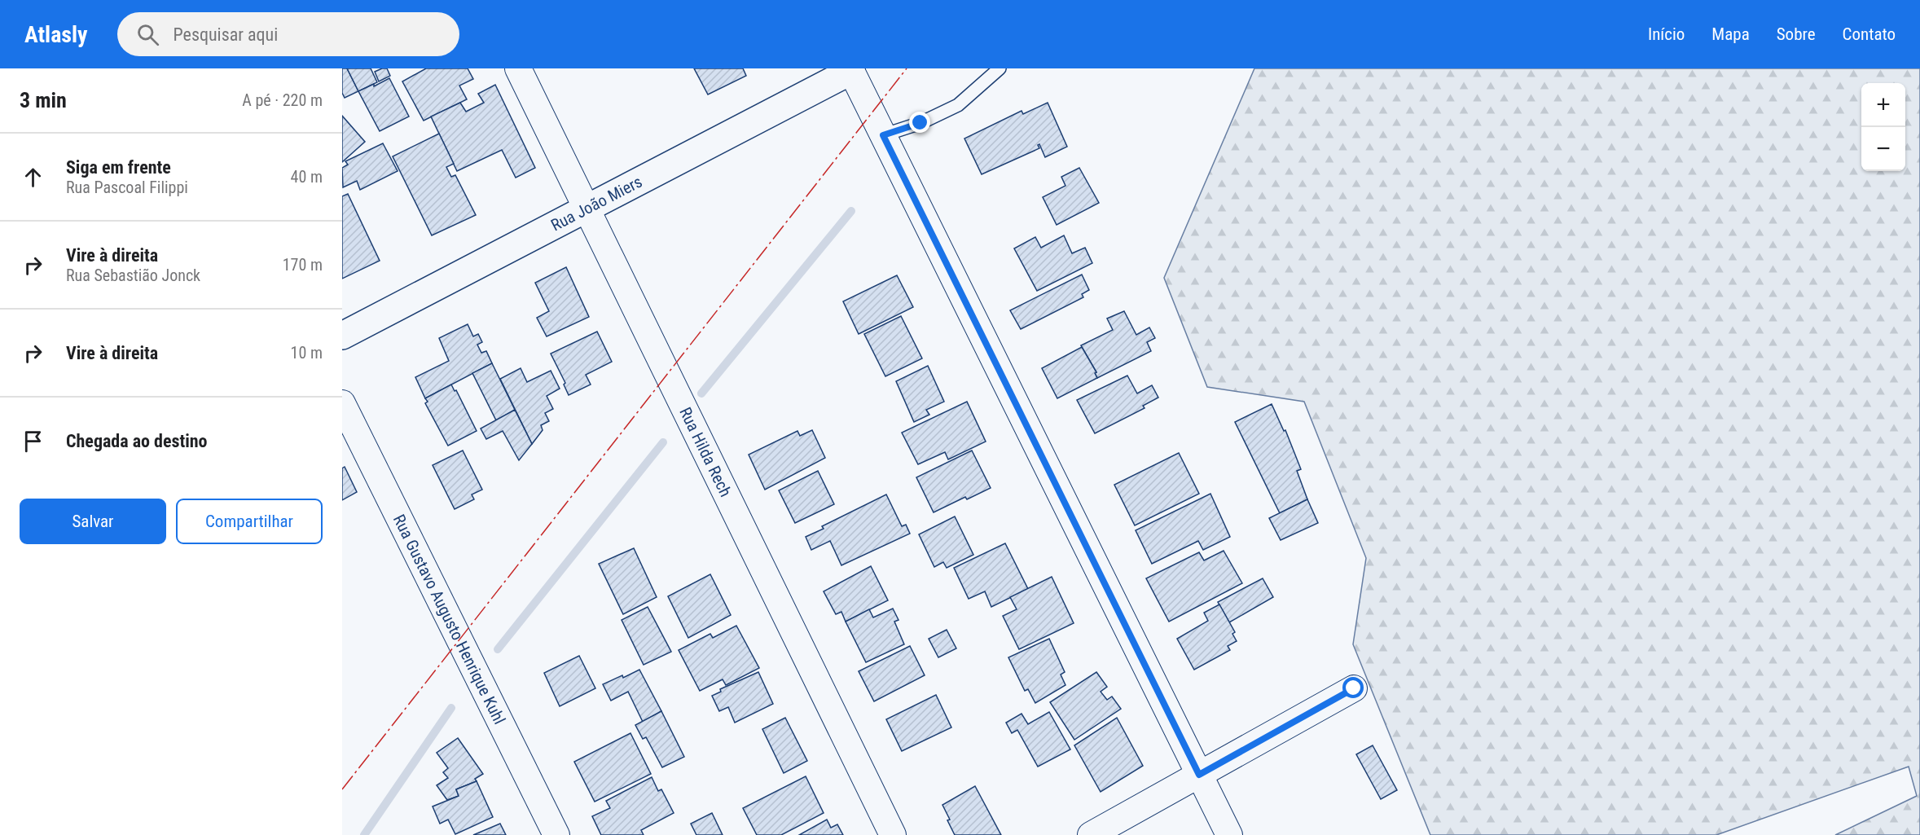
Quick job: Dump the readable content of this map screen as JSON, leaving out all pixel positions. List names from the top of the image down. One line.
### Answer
{"streets":{"street":["Rua João Miers","Rua Hilda Rech","Rua Gustavo Augusto Henrique Kuhl"]},"crossings":[["Rua João Miers","Rua Hilda Rech"]],"page":{"header":"Atlasly","search":"Pesquisar aqui","nav":["Início","Mapa","Sobre","Contato"],"heading":["3 min","A pé · 220 m"],"map_buttons":["+","−"],"list":[["Siga em frente","Rua Pascoal Filippi","40 m"],["Vire à direita","Rua Sebastião Jonck","170 m"],["Vire à direita","10 m"],"Chegada ao destino"],"buttons":["Salvar","Compartilhar"]}}
